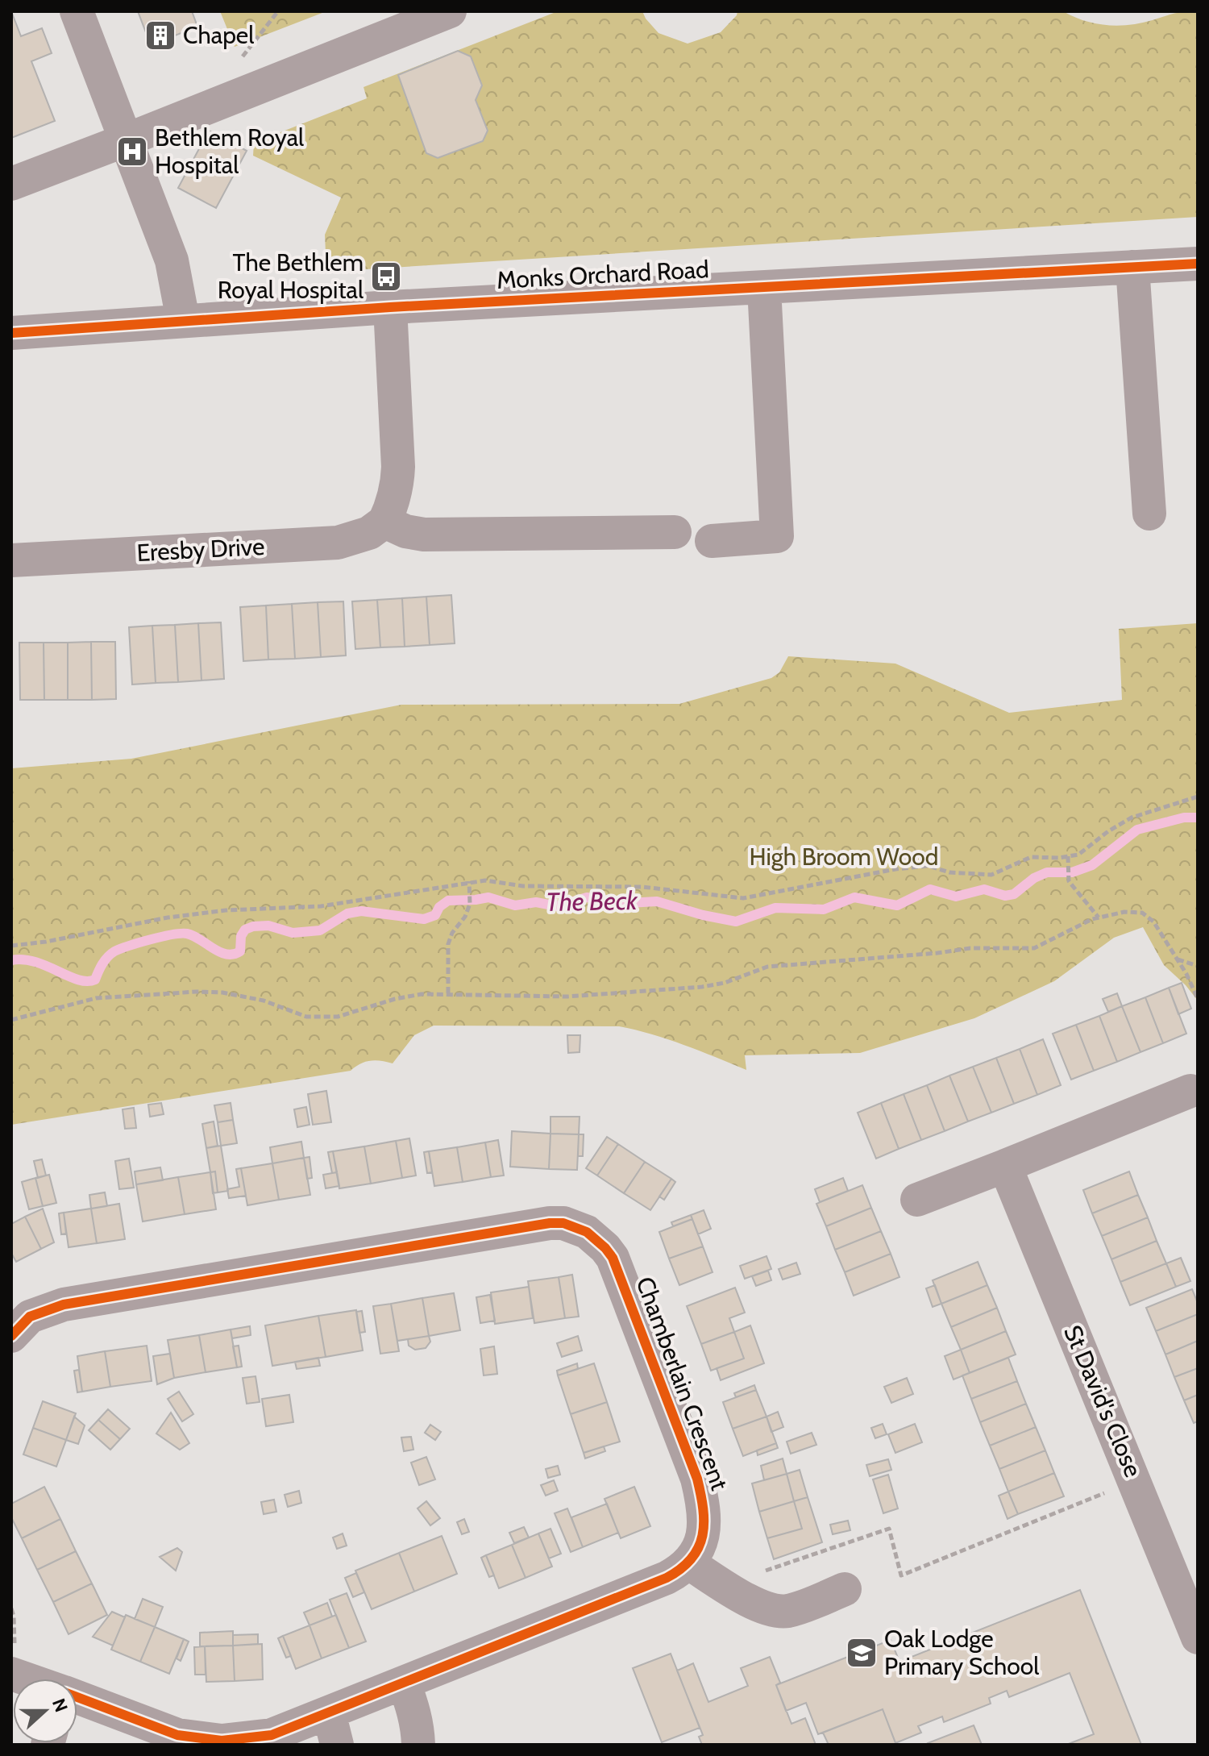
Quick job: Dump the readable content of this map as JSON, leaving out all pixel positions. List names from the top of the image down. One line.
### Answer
{"streets":{"street":["Monks Orchard Road","Eresby Drive","Chamberlain Crescent","St David's Close"]},"water":["The Beck"],"parks":["High Broom Wood"],"places":{"building":["Chapel"],"hospital":["Bethlem Royal Hospital"],"bus stop":["The Bethlem Royal Hospital"],"school or university":["Oak Lodge Primary School"]},"north":"right"}
